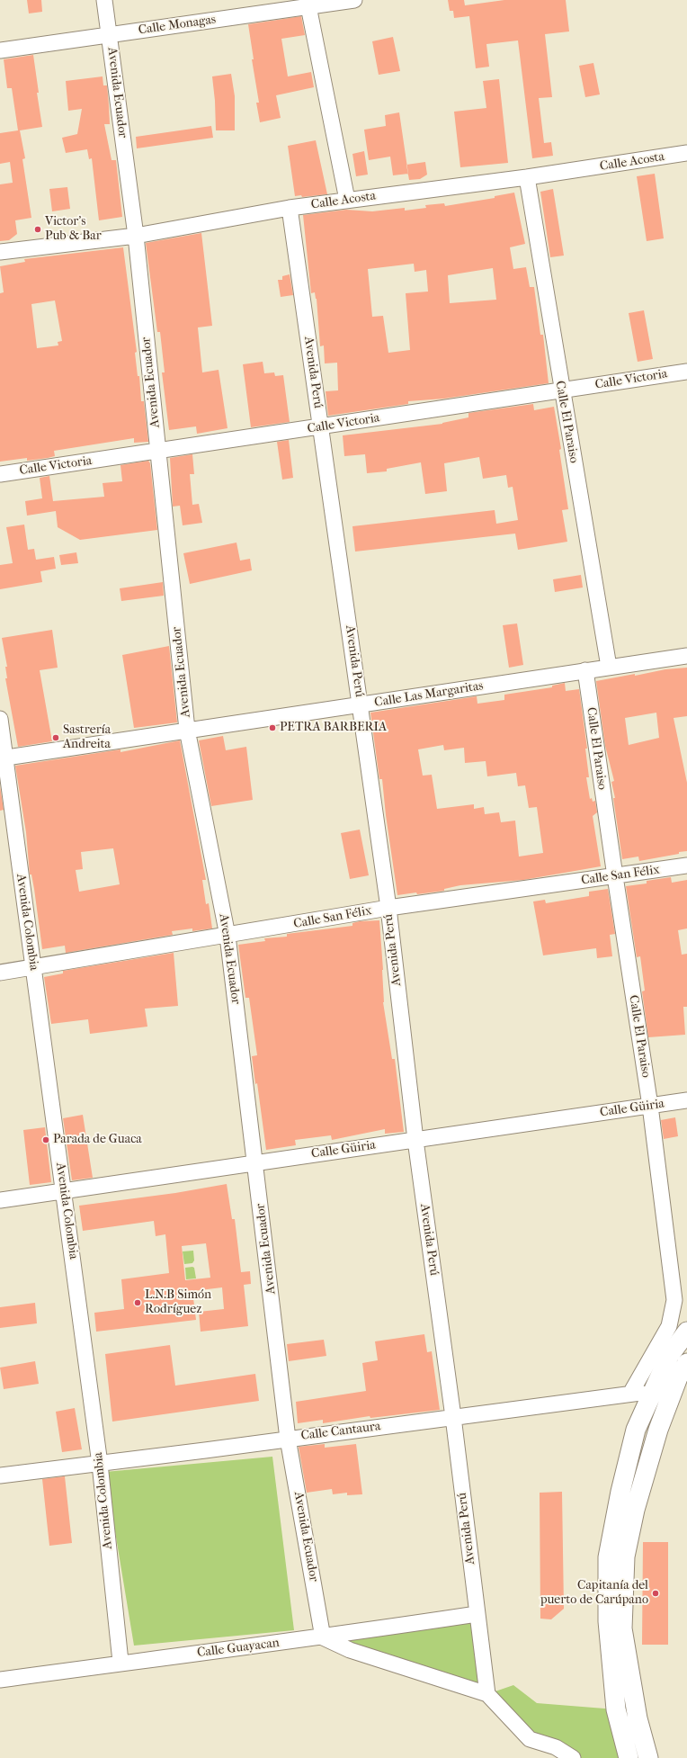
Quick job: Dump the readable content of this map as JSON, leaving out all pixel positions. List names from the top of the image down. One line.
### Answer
{"streets":{"street":["Calle Monagas","Avenida Ecuador","Calle Acosta","Avenida Perú","Calle Victoria","Calle El Paraiso","Calle Las Margaritas","Calle San Félix","Avenida Colombia","Calle Güiria","Calle Cantaura","Calle Guayacan"]},"crossings":[["Calle Monagas","Avenida Ecuador"],["Avenida Ecuador","Calle Acosta"],["Avenida Ecuador","Calle Victoria"],["Avenida Ecuador","Calle Las Margaritas"],["Avenida Ecuador","Calle San Félix"],["Avenida Ecuador","Calle Güiria"],["Avenida Ecuador","Calle Cantaura"],["Avenida Ecuador","Calle Guayacan"],["Calle Acosta","Avenida Perú"],["Calle Acosta","Calle El Paraiso"],["Avenida Perú","Calle Victoria"],["Avenida Perú","Calle Las Margaritas"],["Avenida Perú","Calle San Félix"],["Avenida Perú","Calle Güiria"],["Avenida Perú","Calle Cantaura"],["Avenida Perú","Calle Guayacan"],["Calle Victoria","Calle El Paraiso"],["Calle El Paraiso","Calle Las Margaritas"],["Calle El Paraiso","Calle San Félix"],["Calle El Paraiso","Calle Güiria"],["Calle El Paraiso","Calle Cantaura"],["Calle Las Margaritas","Avenida Colombia"],["Calle San Félix","Avenida Colombia"],["Avenida Colombia","Calle Güiria"],["Avenida Colombia","Calle Cantaura"],["Avenida Colombia","Calle Guayacan"]],"places":["Victor's Pub & Bar","PETRA BARBERIA","Sastrería Andreita","Parada de Guaca","L.N.B Simón Rodríguez","Capitanía del puerto de Carúpano"]}
